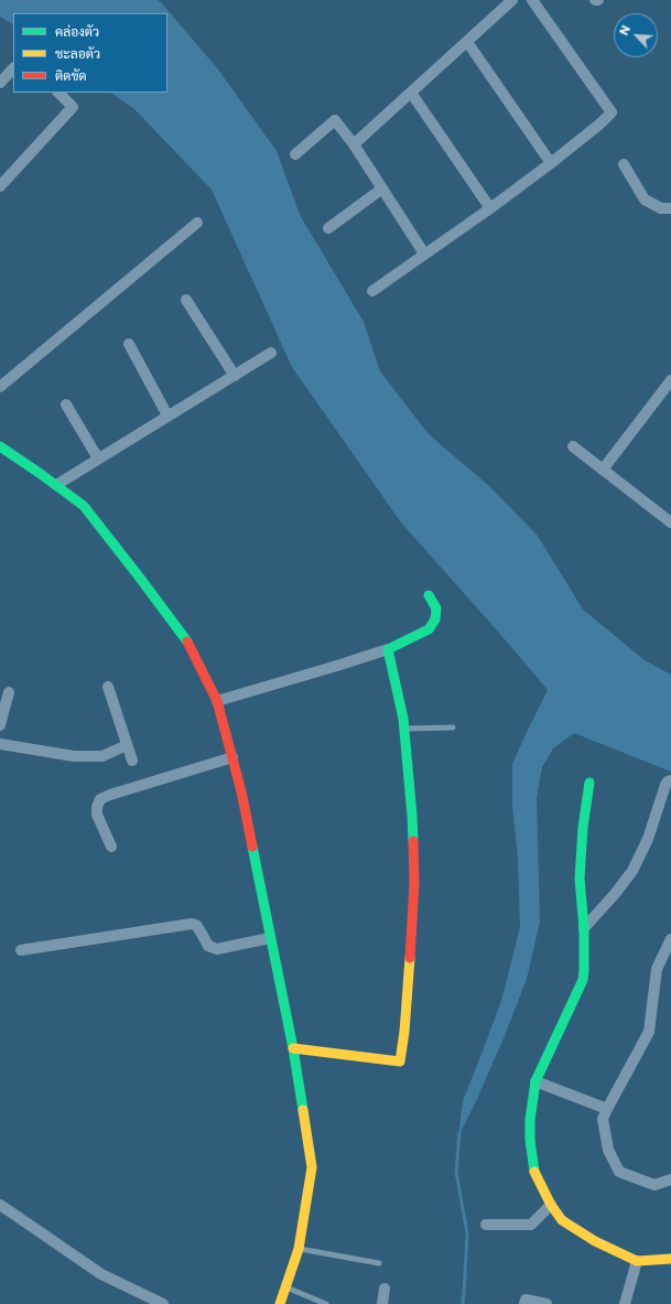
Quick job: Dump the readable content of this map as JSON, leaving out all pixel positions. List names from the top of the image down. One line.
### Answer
{"legend":["คล่องตัว","ชะลอตัว","ติดขัด"],"north":"top left"}
